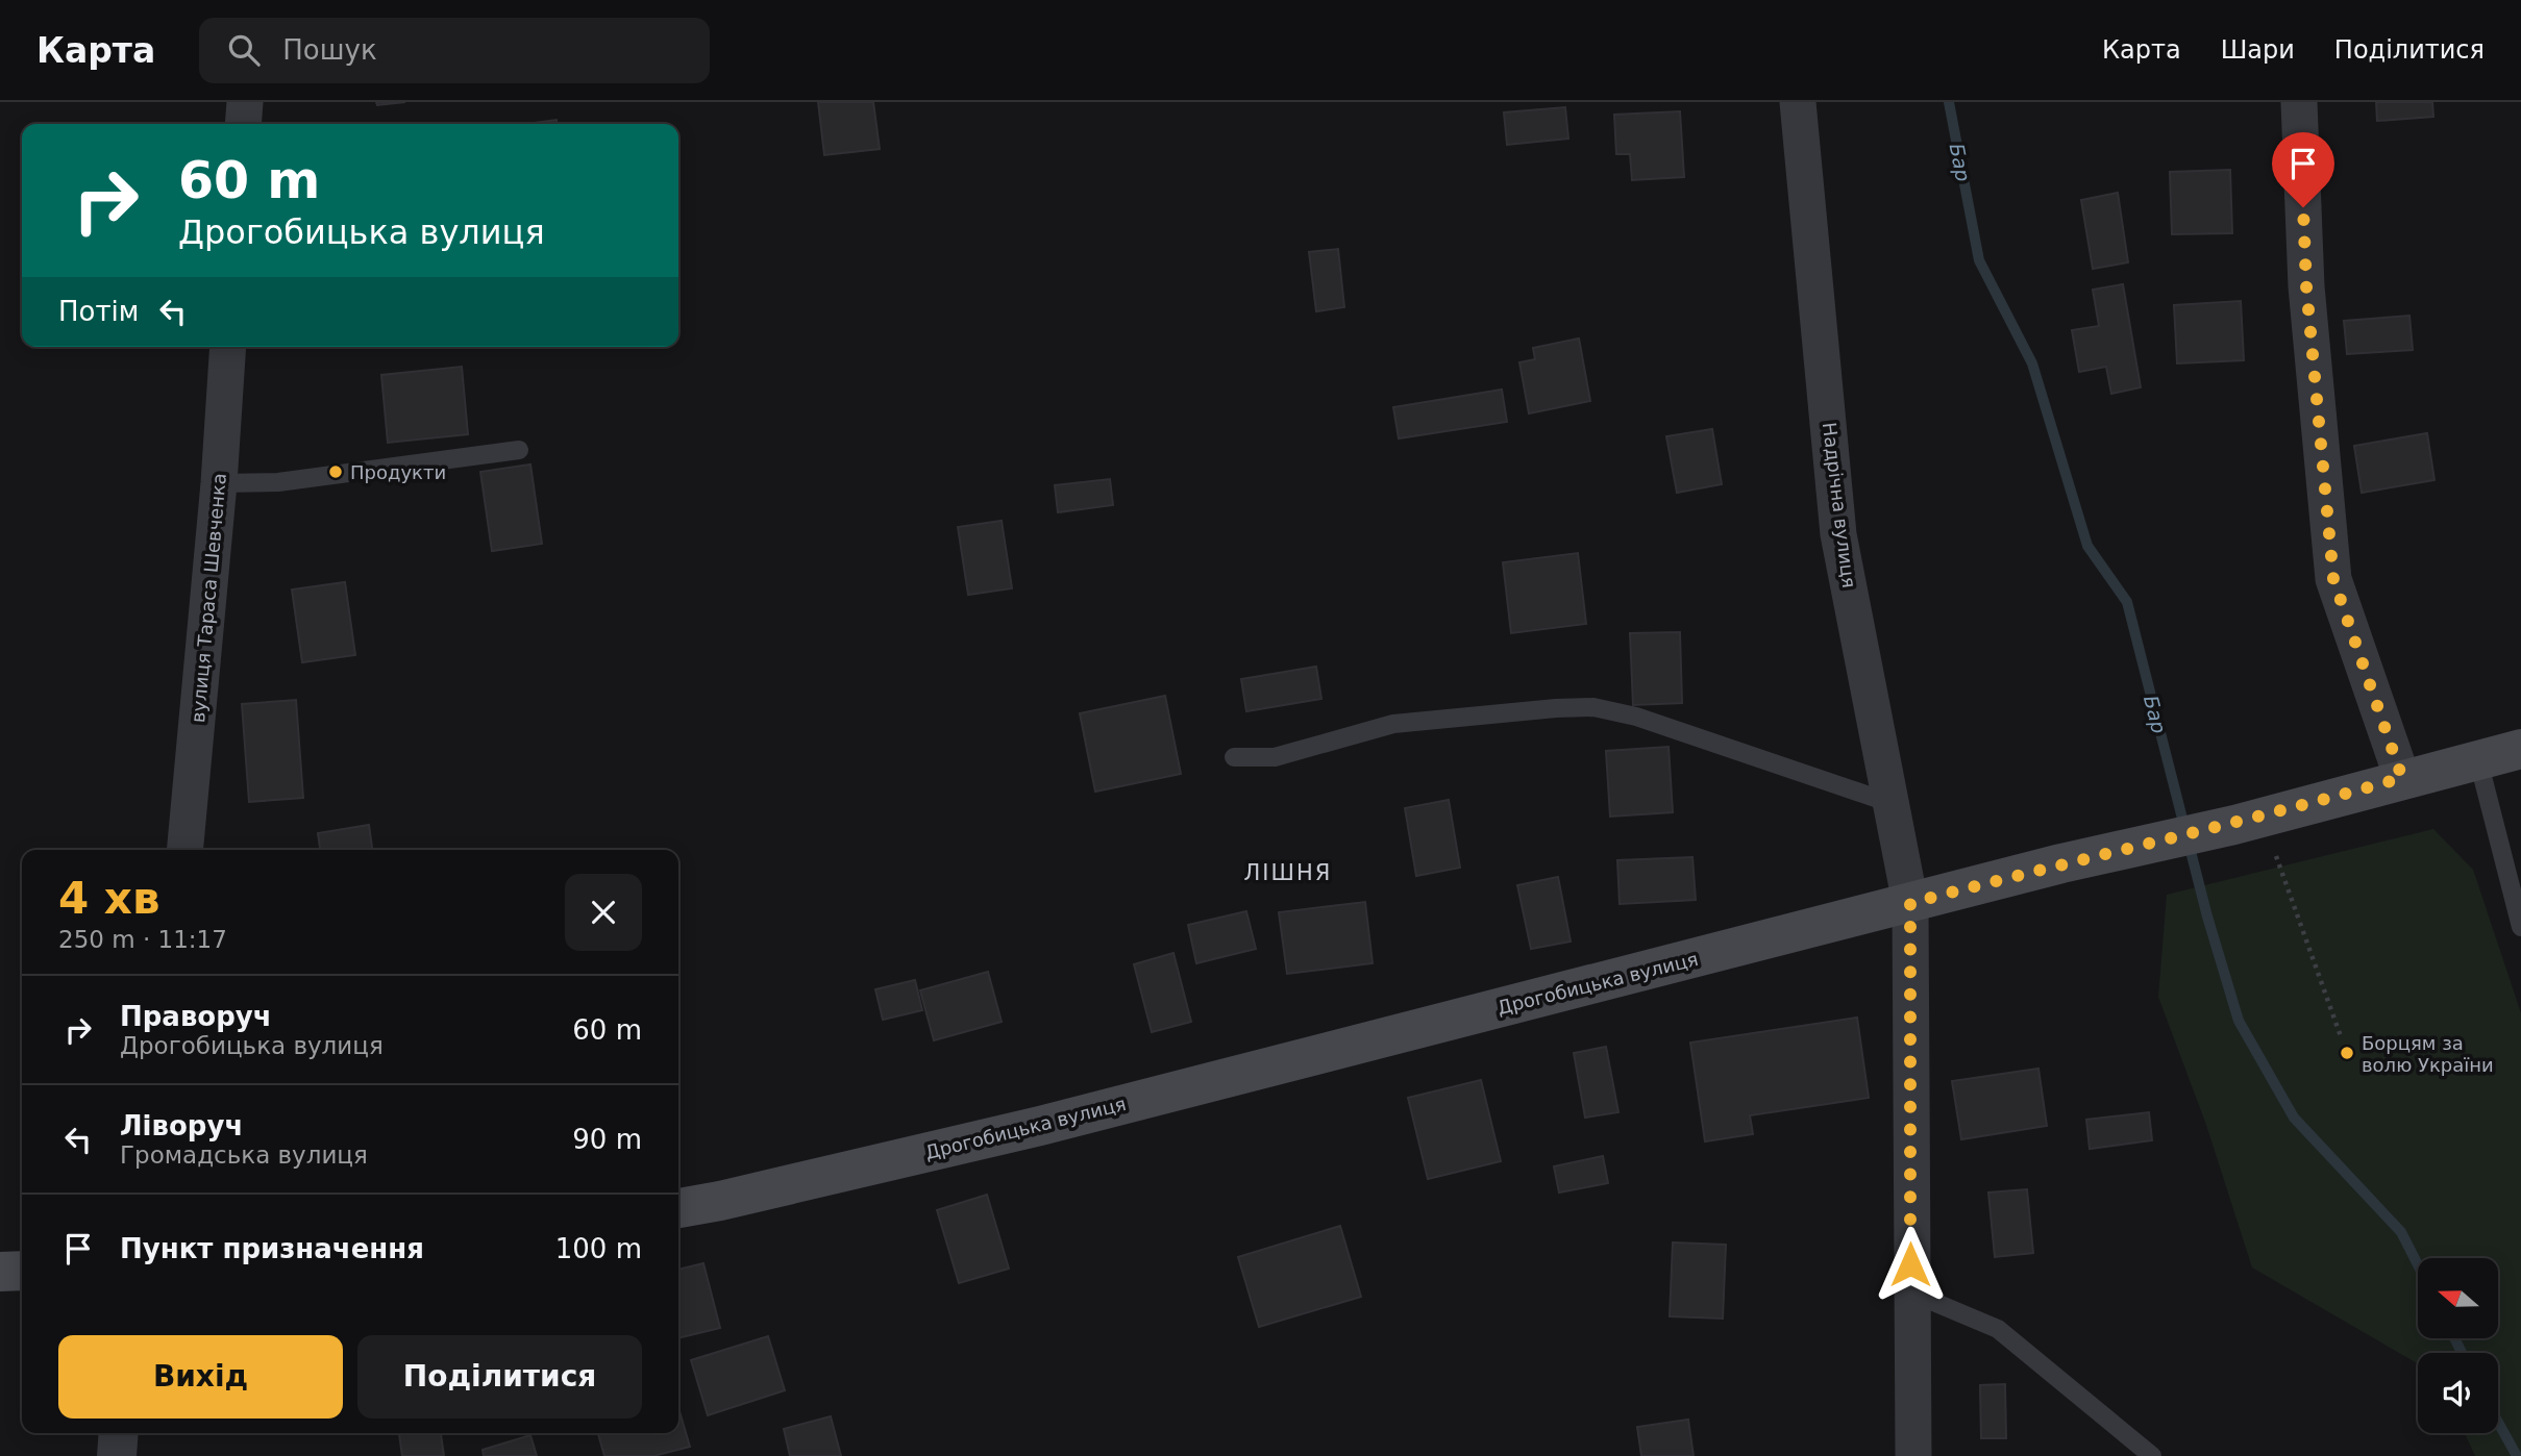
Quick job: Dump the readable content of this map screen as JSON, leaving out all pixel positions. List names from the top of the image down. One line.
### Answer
{"streets":{"main road":["Дрогобицька вулиця"],"street":["Надрічна вулиця","вулиця Тараса Шевченка"]},"crossings":[["Надрічна вулиця","Дрогобицька вулиця"]],"districts":["ЛІШНЯ"],"water":["Бар"],"places":["Продукти","Борцям за волю України"],"north":"left","page":{"header":"Карта","search":"Пошук","nav":["Карта","Шари","Поділитися"],"turn":["60 m","Дрогобицька вулиця"],"then":"Потім","heading":["4 хв","250 m · 11:17"],"list":[{"name":"Праворуч","note":"Дрогобицька вулиця","value":"60 m"},{"name":"Ліворуч","note":"Громадська вулиця","value":"90 m"},{"name":"Пункт призначення","value":"100 m"}],"buttons":["Вихід","Поділитися"]}}
